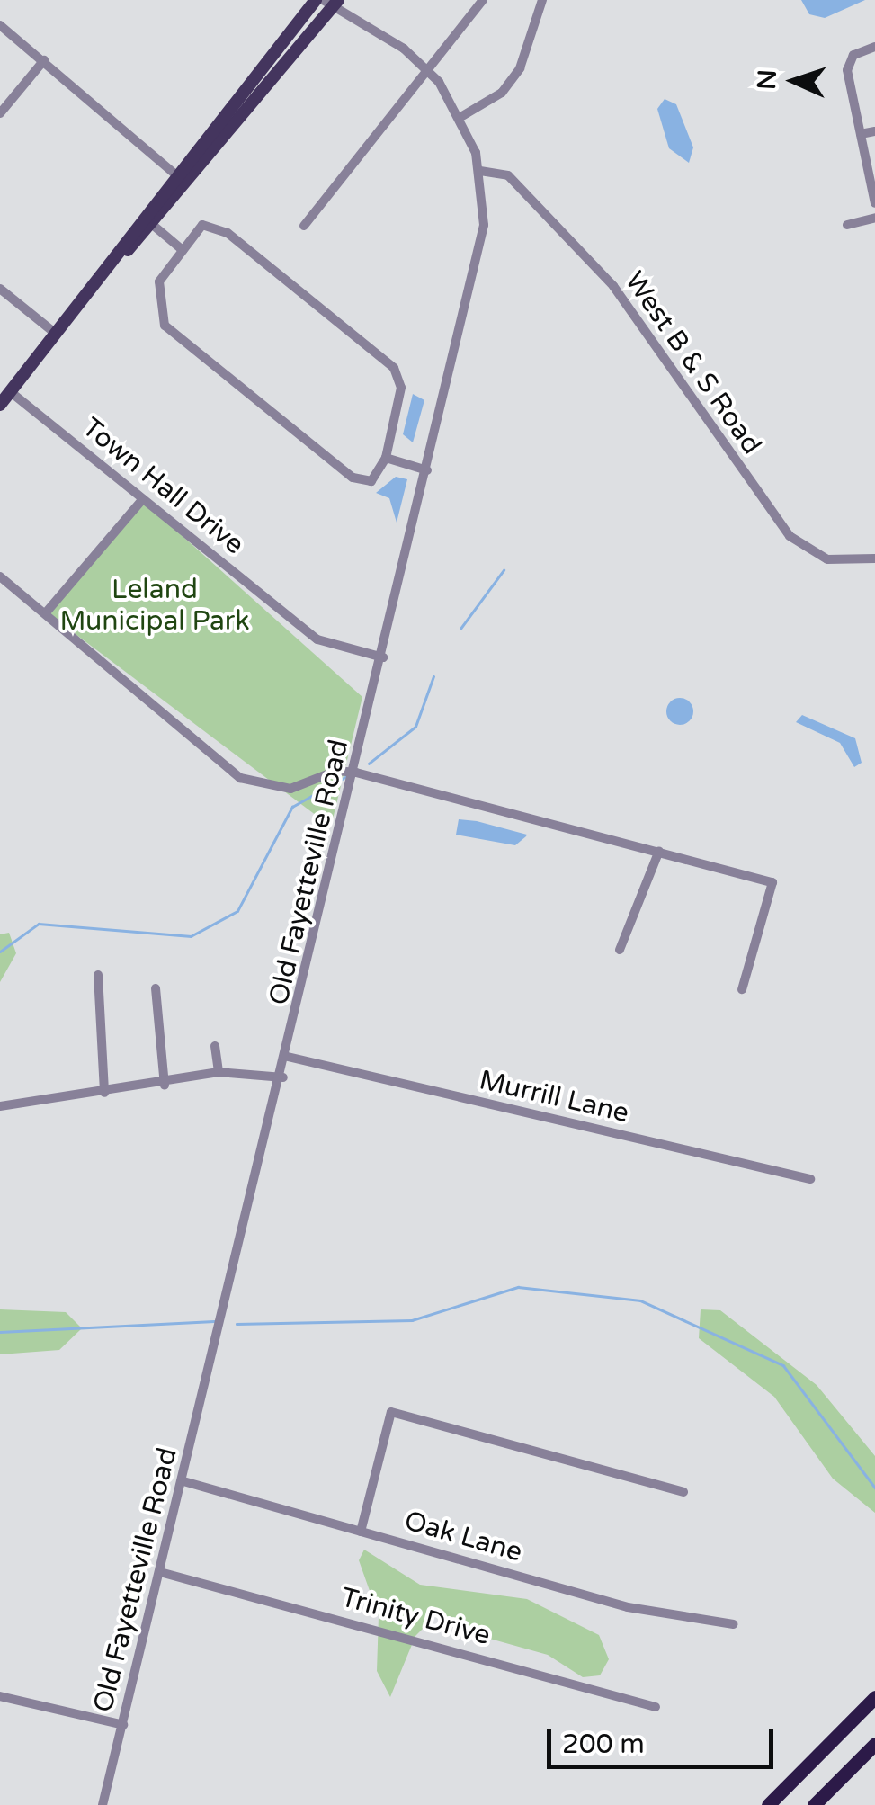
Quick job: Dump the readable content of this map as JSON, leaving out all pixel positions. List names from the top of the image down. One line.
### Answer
{"streets":{"street":["West B & S Road","Town Hall Drive","Old Fayetteville Road","Murrill Lane","Oak Lane","Trinity Drive"]},"crossings":[["West B & S Road","Old Fayetteville Road"],["Town Hall Drive","Old Fayetteville Road"],["Old Fayetteville Road","Murrill Lane"],["Old Fayetteville Road","Oak Lane"],["Old Fayetteville Road","Trinity Drive"]],"parks":["Leland Municipal Park"],"scale_bar":"200 m","north":"left"}
